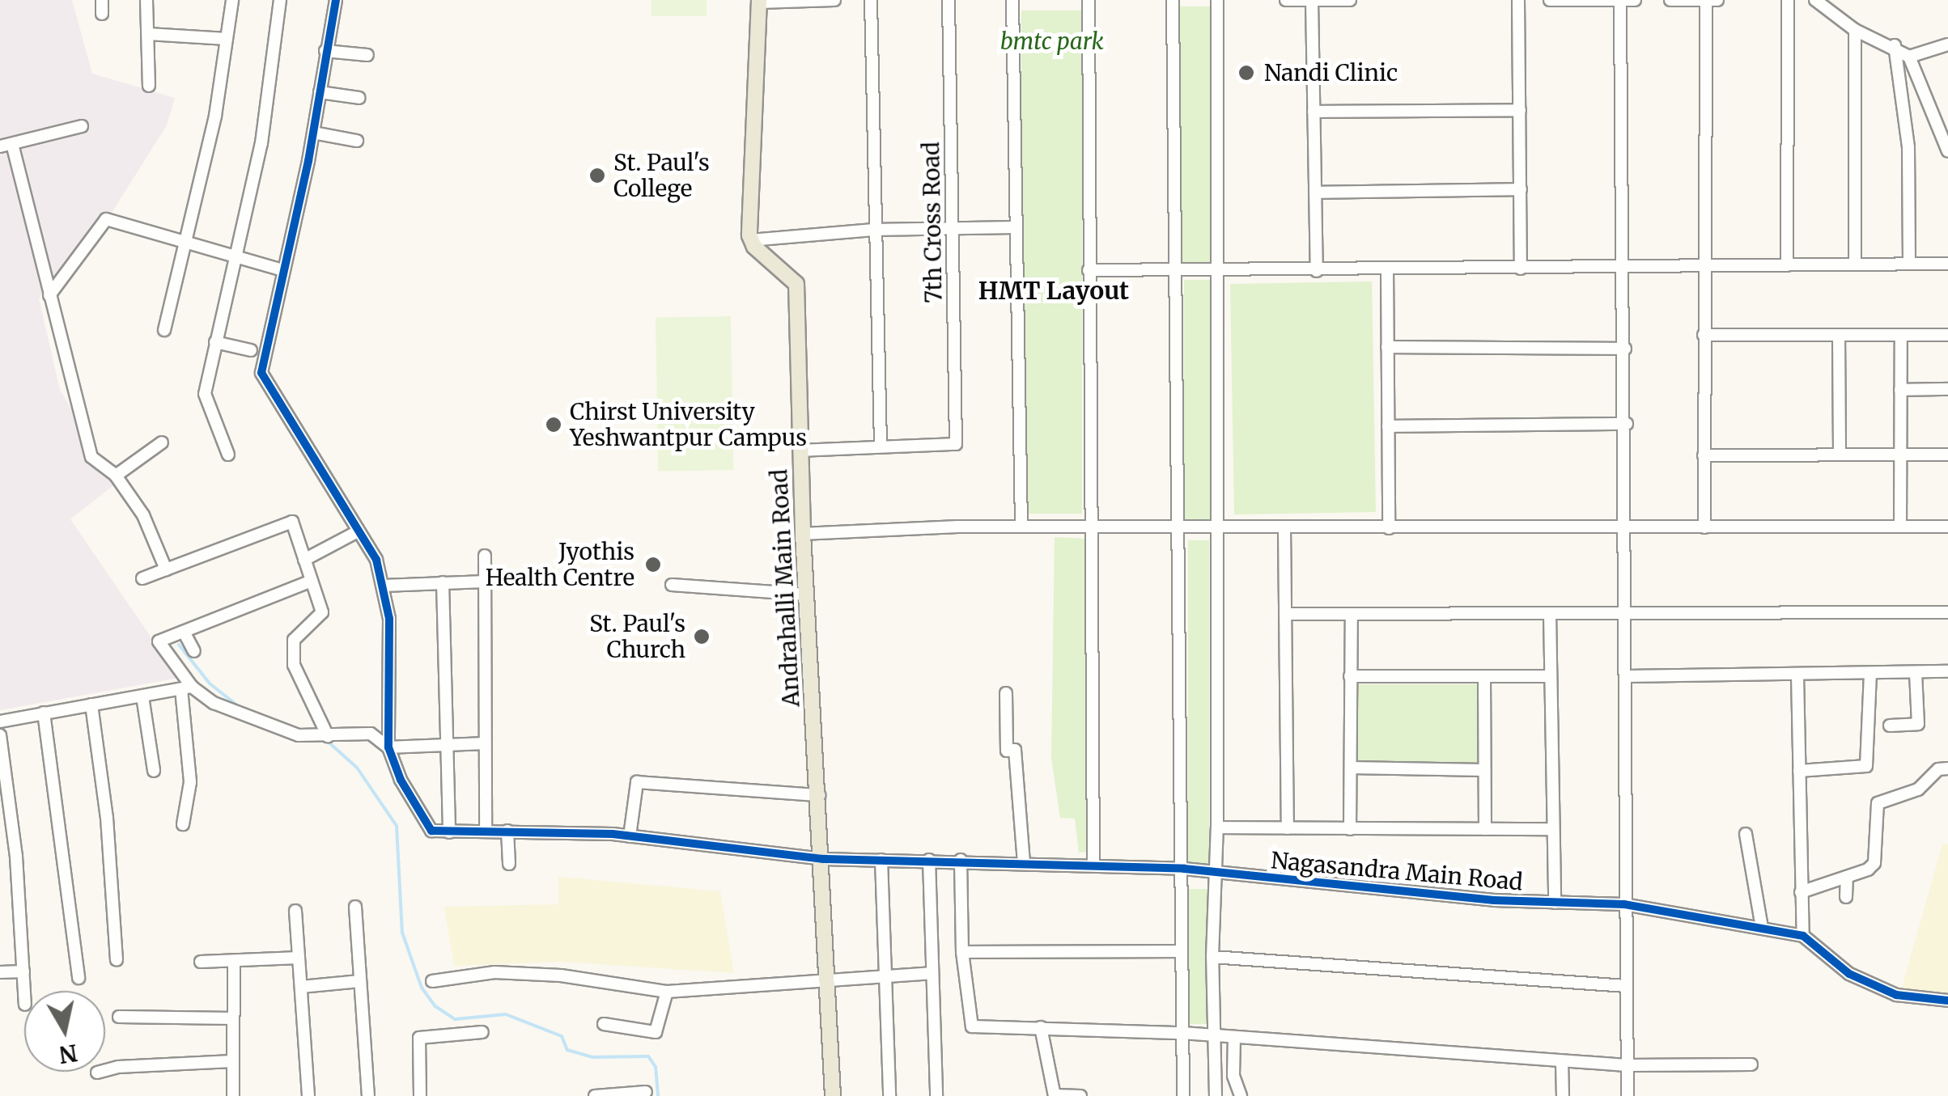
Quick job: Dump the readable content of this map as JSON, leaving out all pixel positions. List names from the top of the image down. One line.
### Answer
{"streets":{"main road":["Andrahalli Main Road"],"street":["7th Cross Road","Nagasandra Main Road"]},"crossings":[["Andrahalli Main Road","Nagasandra Main Road"]],"districts":["HMT Layout"],"parks":["bmtc park"],"places":["Nandi Clinic","St. Paul's College","Chirst University Yeshwantpur Campus","Jyothis Health Centre","St. Paul's Church"],"north":"bottom"}
